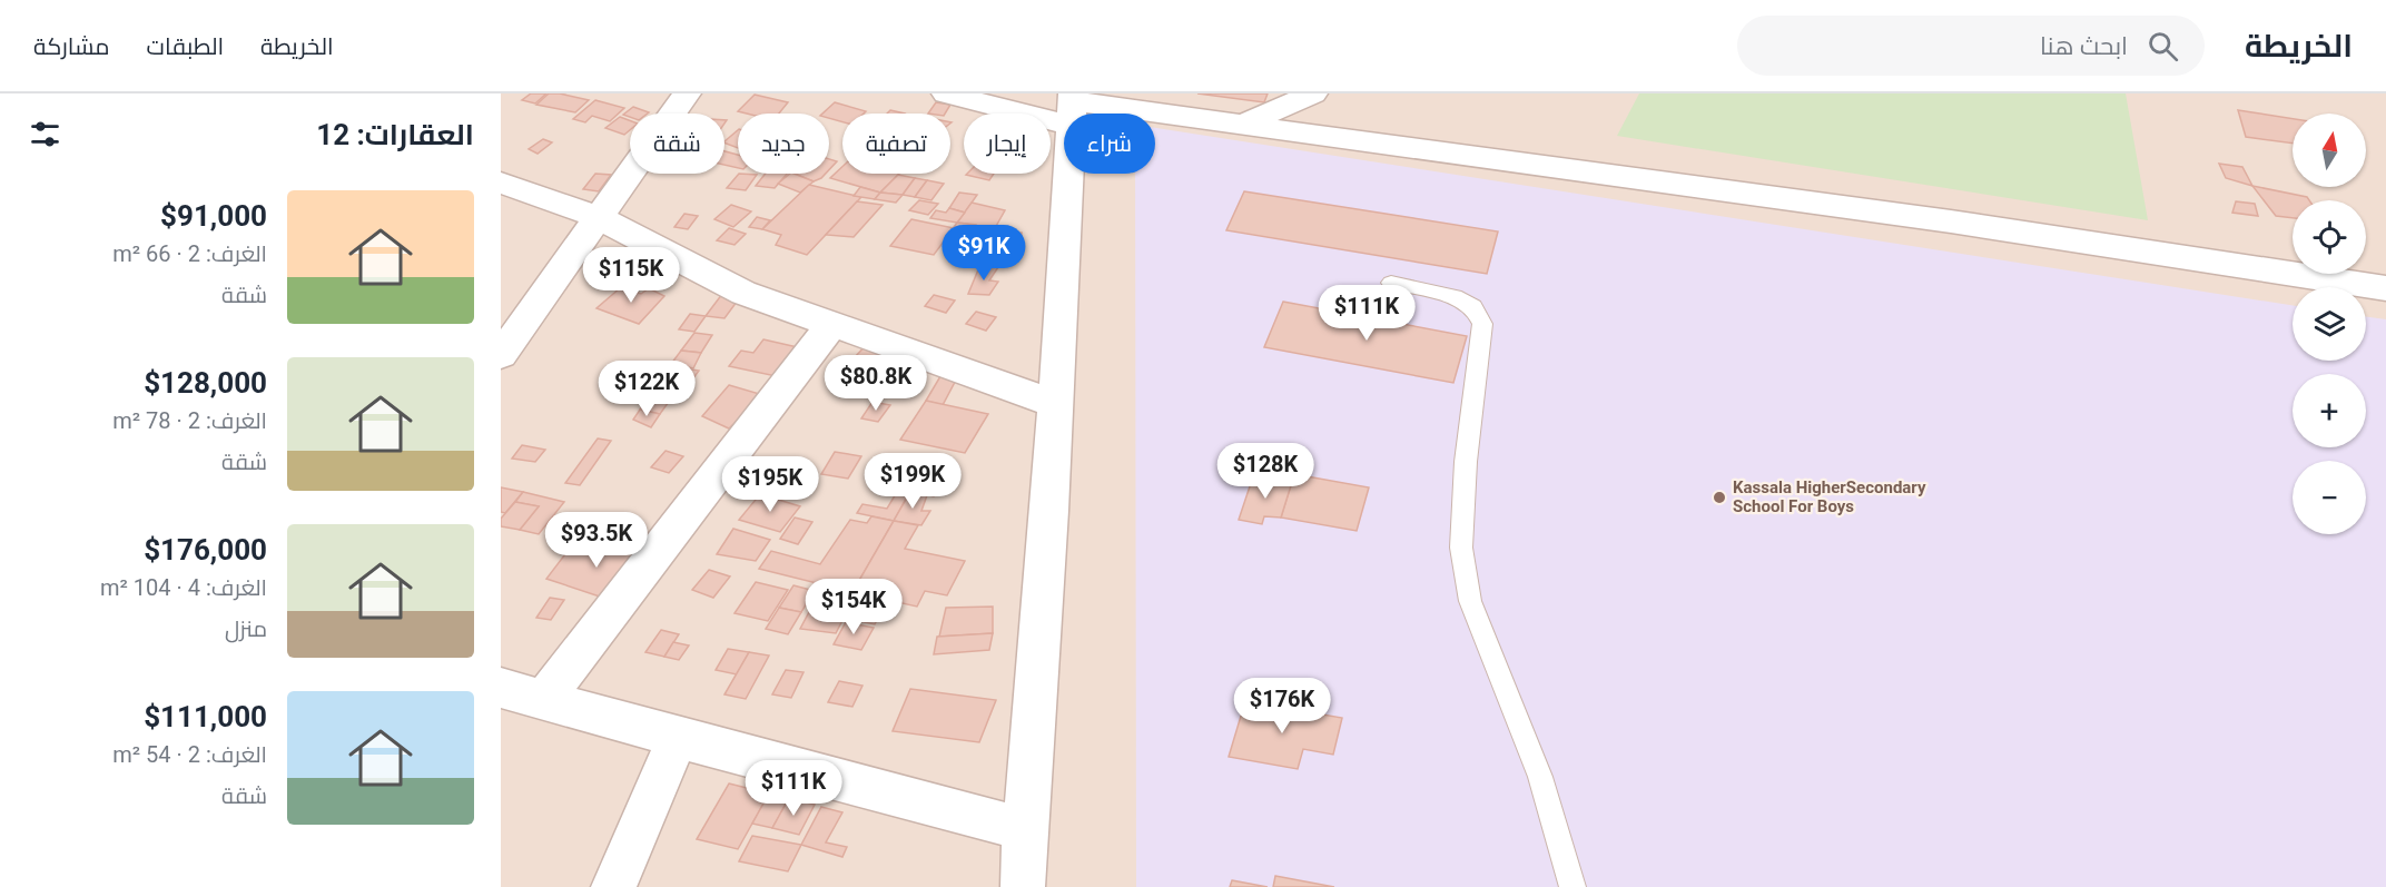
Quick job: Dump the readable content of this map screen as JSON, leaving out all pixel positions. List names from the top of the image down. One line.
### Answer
{"places":["Kassala HigherSecondary School For Boys"],"north":"top","page":{"header":"الخريطة","search":"ابحث هنا","nav":["الخريطة","الطبقات","مشاركة"],"heading":"العقارات: 12","map_buttons":["+","−"],"chip":["شراء","إيجار","تصفية","جديد","شقة"],"list":[{"name":"$91,000","note":"الغرف: 2 · 66 m² · شقة"},{"name":"$128,000","note":"الغرف: 2 · 78 m² · شقة"},{"name":"$176,000","note":"الغرف: 4 · 104 m² · منزل"},{"name":"$111,000","note":"الغرف: 2 · 54 m² · شقة"}],"price":["$91K","$115K","$111K","$80.8K","$122K","$128K","$199K","$195K","$93.5K","$154K","$176K","$111K"]}}
